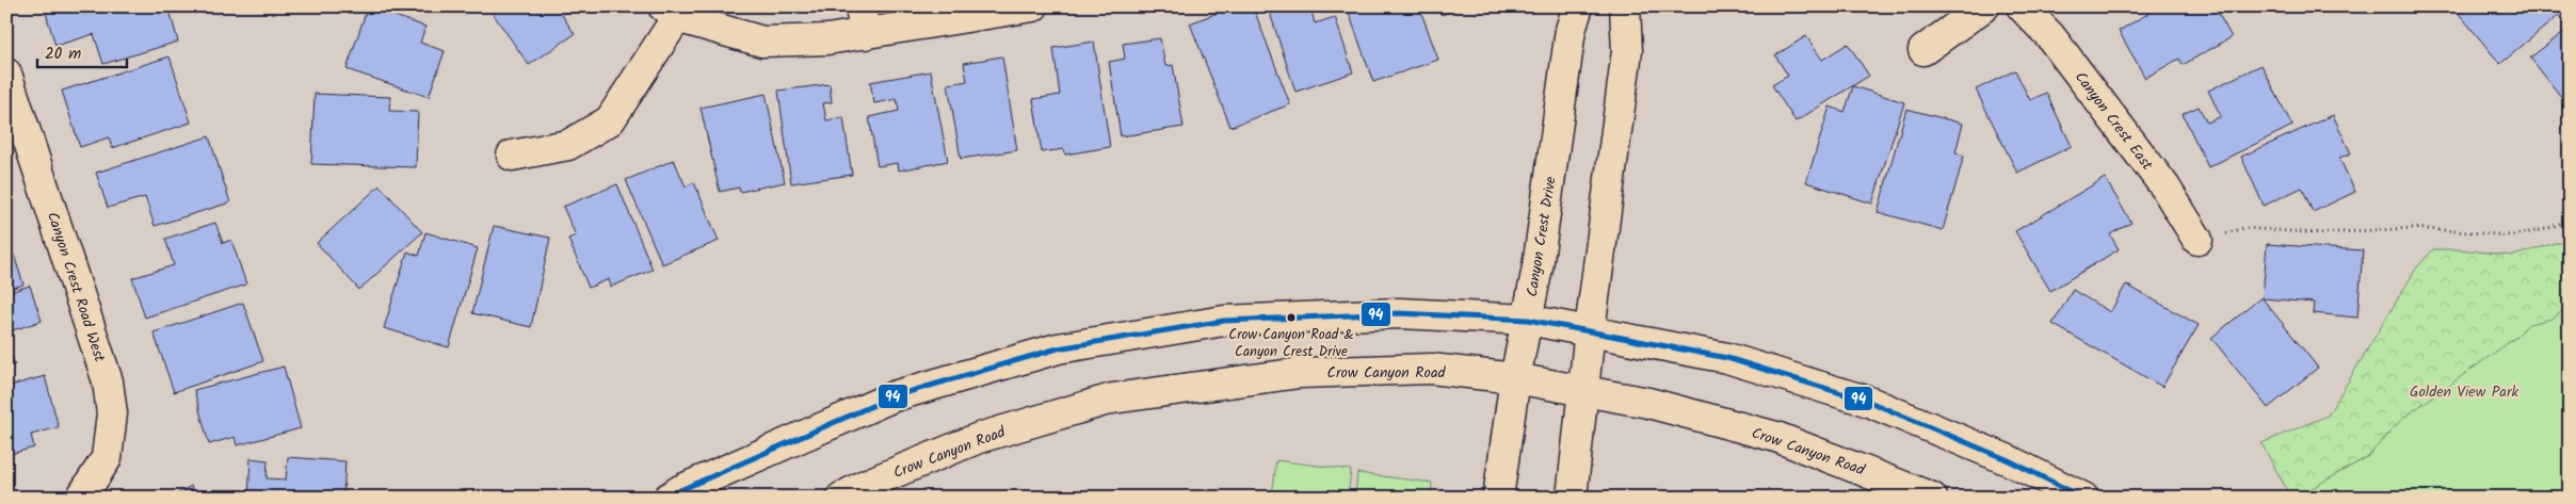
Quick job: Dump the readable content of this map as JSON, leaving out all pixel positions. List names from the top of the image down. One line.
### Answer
{"streets":{"main road":["Canyon Crest East","Canyon Crest Drive","Canyon Crest Road West","Crow Canyon Road"]},"crossings":[["Canyon Crest Drive","Crow Canyon Road"]],"parks":["Golden View Park"],"places":["Crow Canyon Road & Canyon Crest Drive"],"lines":["transit line 94"],"scale_bar":"20 m"}
